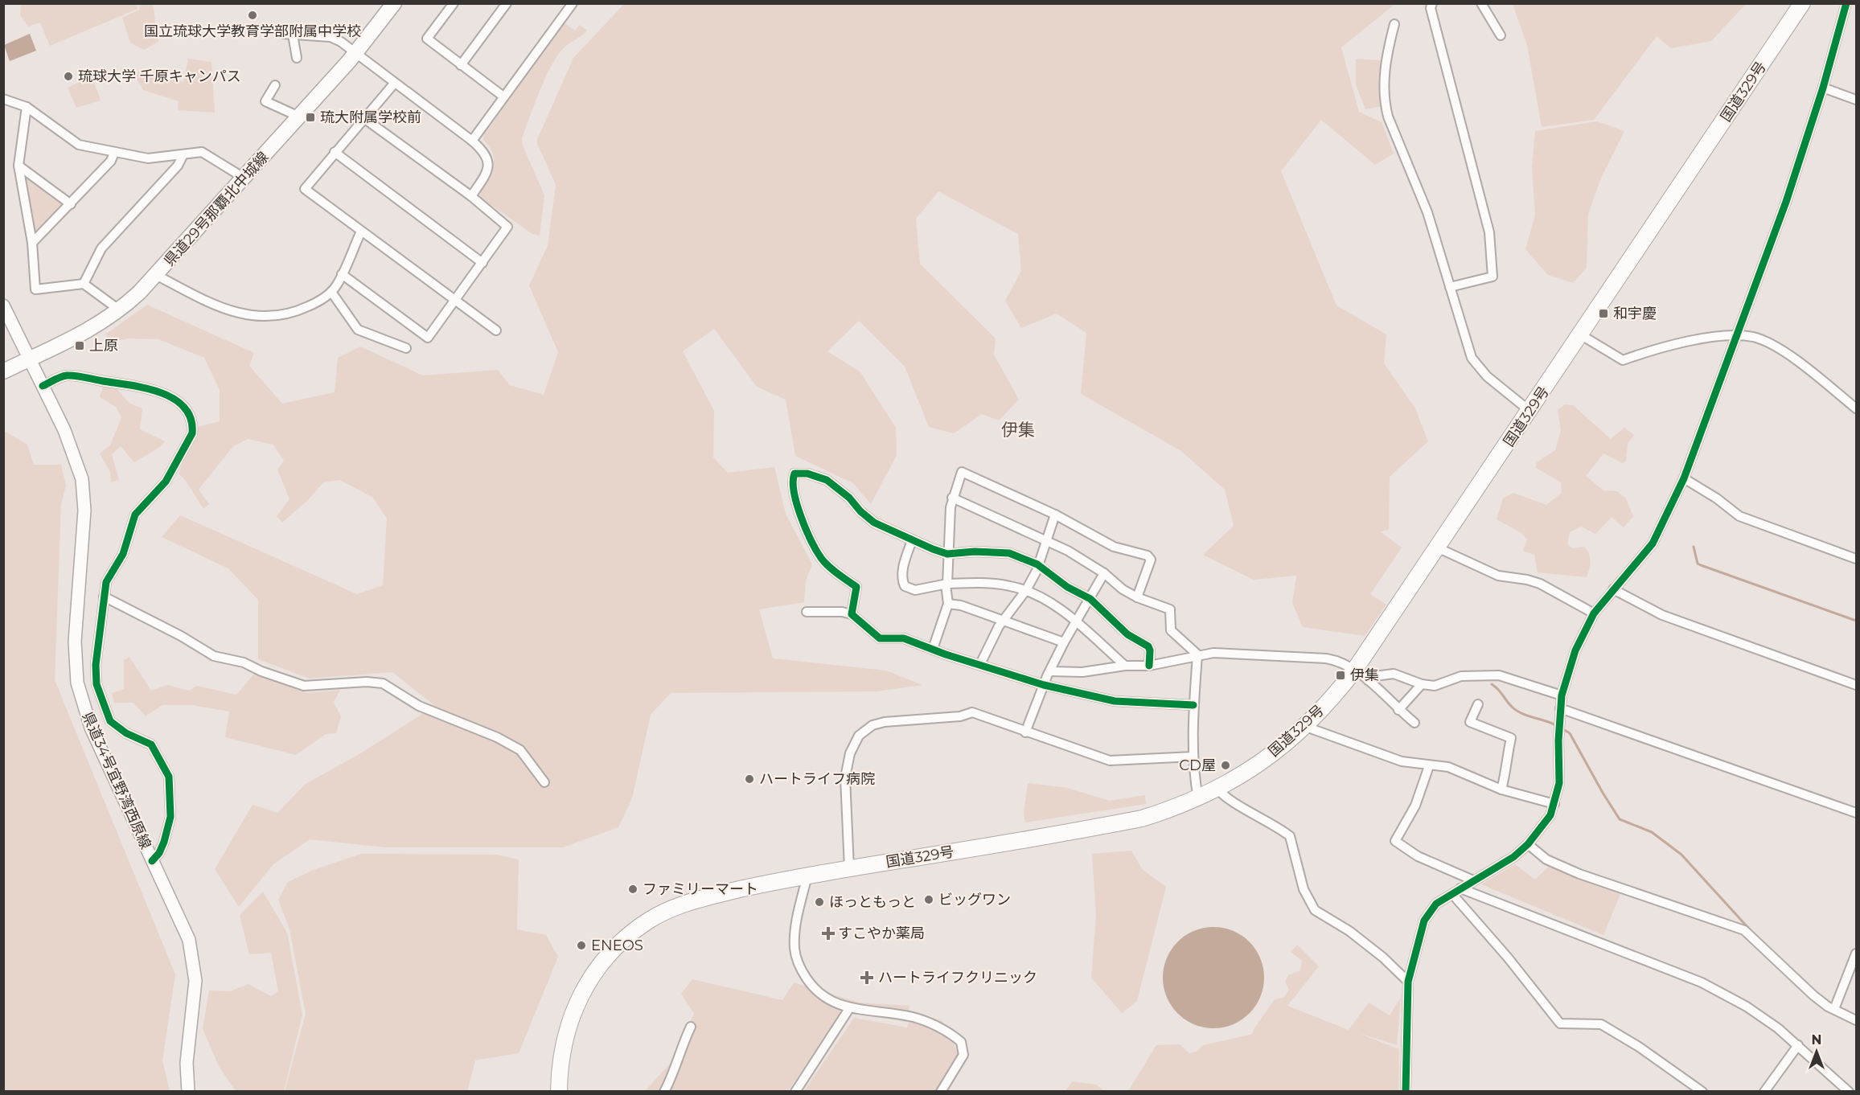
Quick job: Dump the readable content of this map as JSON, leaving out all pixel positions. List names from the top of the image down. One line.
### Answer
{"streets":{"highway":["国道329号"],"main road":["県道29号那覇北中城線","県道34号宜野湾西原線"]},"crossings":[["県道29号那覇北中城線","県道34号宜野湾西原線"]],"districts":["伊集"],"places":{"other":["国立琉球大学教育学部附属中学校","琉球大学 千原キャンパス","CD屋","ハートライフ病院","ファミリーマート","ビッグワン","ほっともっと","ENEOS"],"transit":["琉大附属学校前","和宇慶","上原","伊集"],"health":["すこやか薬局","ハートライフクリニック"]},"north":"top"}
